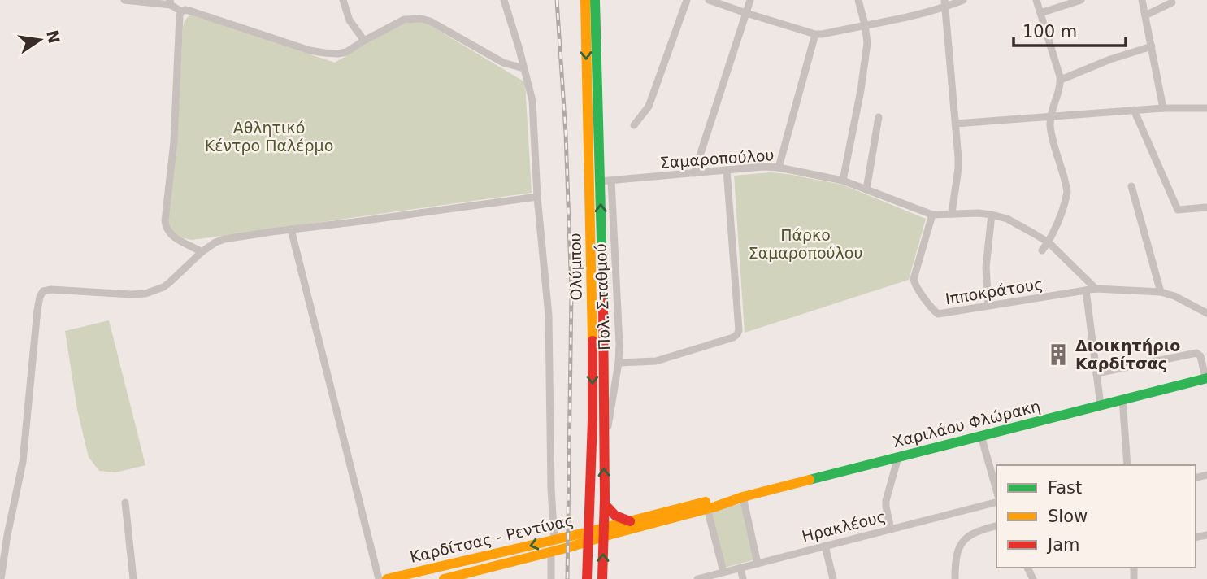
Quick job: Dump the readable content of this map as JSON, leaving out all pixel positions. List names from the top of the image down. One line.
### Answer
{"streets":{"main road":["Ολύμπου","Χαριλάου Φλώρακη","Καρδίτσας - Ρεντίνας"],"street":["Σαμαροπούλου","Ιπποκράτους","Πολ. Σταθμού","Ηρακλέους"]},"crossings":[["Σαμαροπούλου","Ολύμπου"],["Σαμαροπούλου","Ιπποκράτους"],["Σαμαροπούλου","Πολ. Σταθμού"],["Ολύμπου","Χαριλάου Φλώρακη"],["Ολύμπου","Καρδίτσας - Ρεντίνας"],["Χαριλάου Φλώρακη","Καρδίτσας - Ρεντίνας"]],"parks":["Αθλητικό Κέντρο Παλέρμο","Πάρκο Σαμαροπούλου"],"places":{"building":["Διοικητήριο Καρδίτσας"]},"legend":["Fast","Slow","Jam"],"scale_bar":"100 m","north":"right"}
